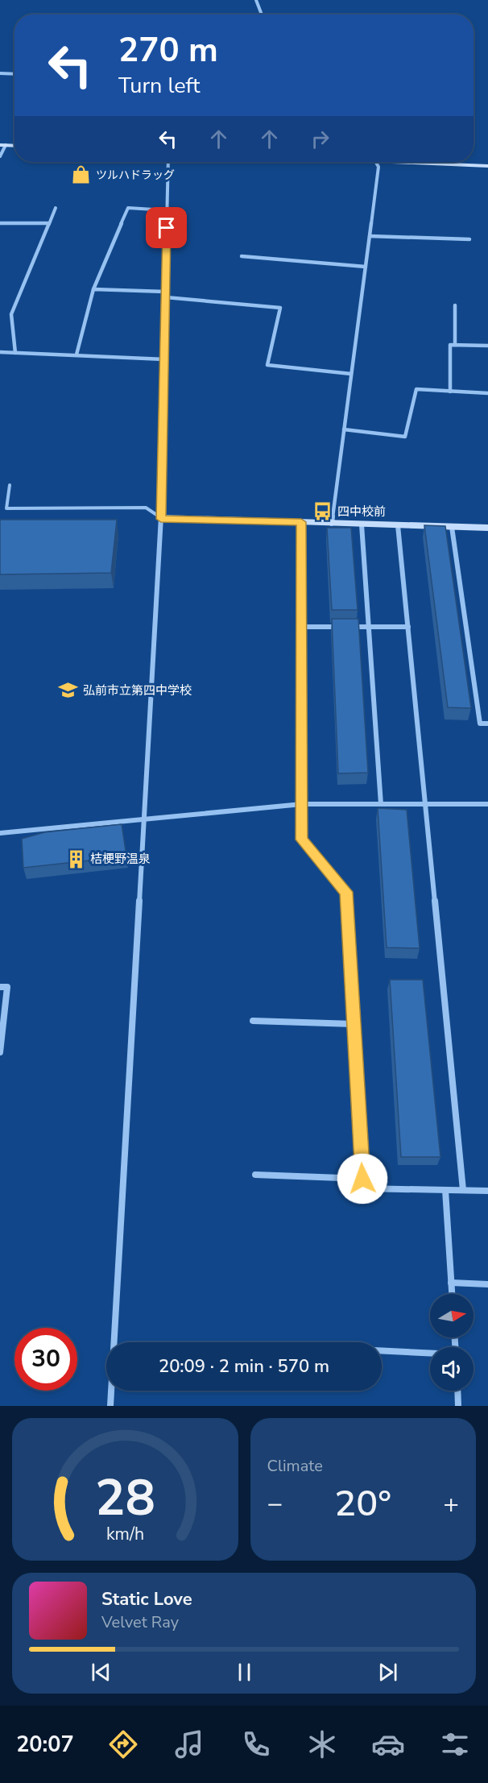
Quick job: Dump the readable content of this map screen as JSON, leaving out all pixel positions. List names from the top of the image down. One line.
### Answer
{"places":{"shop":["ツルハドラッグ"],"bus stop":["四中校前"],"school or university":["弘前市立第四中学校"],"building":["桔梗野温泉"]},"north":"right","page":{"turn":["270 m","Turn left"],"limit":"30","trip":"20:09 · 2 min · 570 m","tile":"Climate","heat":["−","20°","+"],"song":["Static Love","Velvet Ray"],"tabs":"20:07","gauge":["28","km/h"]}}
